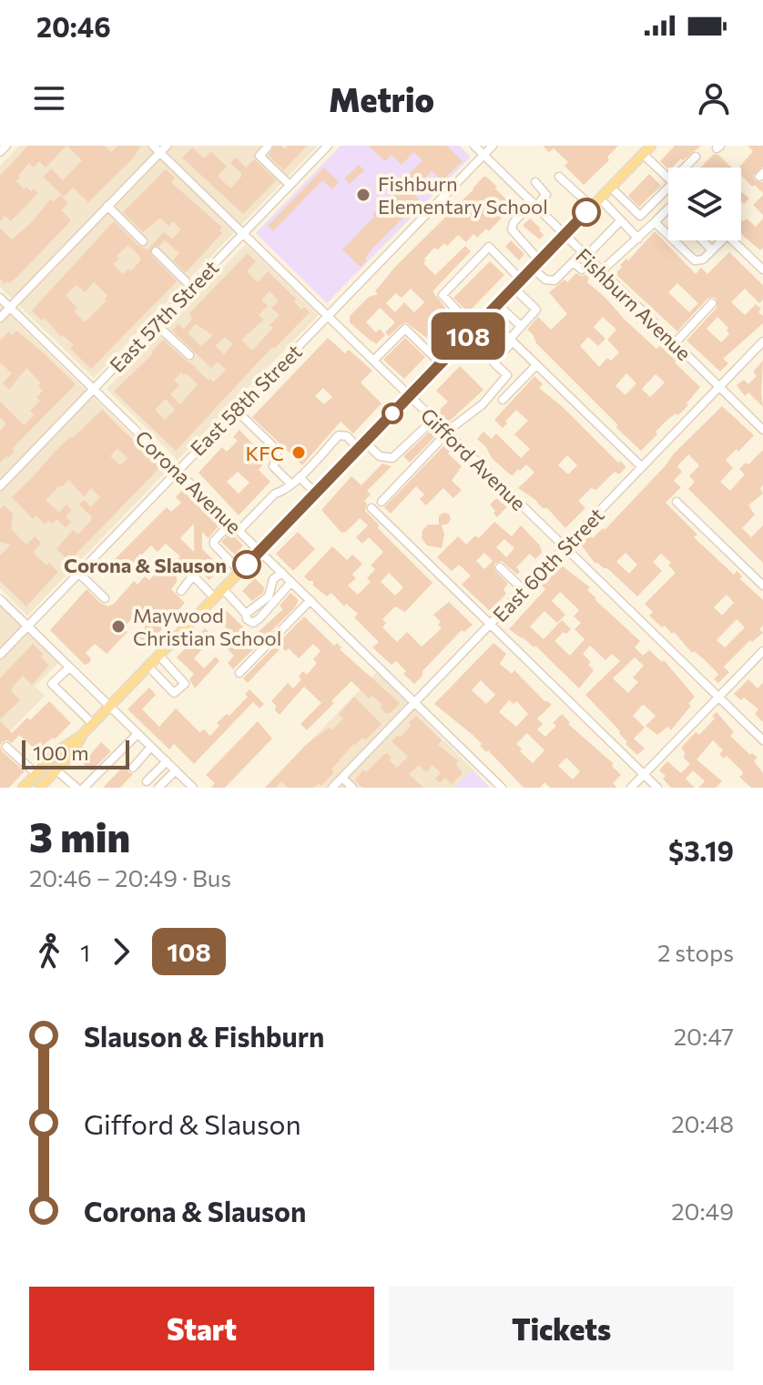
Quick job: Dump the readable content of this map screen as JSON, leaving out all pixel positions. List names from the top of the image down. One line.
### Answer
{"streets":{"street":["Fishburn Avenue","East 57th Street","East 58th Street","Gifford Avenue","Corona Avenue","East 60th Street"]},"crossings":[["Fishburn Avenue","East 58th Street"],["Fishburn Avenue","East 60th Street"],["East 57th Street","Gifford Avenue"],["East 57th Street","Corona Avenue"],["East 58th Street","Gifford Avenue"],["East 58th Street","Corona Avenue"],["Gifford Avenue","East 60th Street"],["Corona Avenue","East 60th Street"]],"places":["Fishburn Elementary School","KFC","Corona & Slauson","Maywood Christian School"],"lines":["bus line 108"],"scale_bar":"100 m","page":{"status":"20:46","header":"Metrio","on_map":"108","scale":"100 m","heading":["3 min","20:46 – 20:49 · Bus","$3.19"],"legs":["1","108","2 stops"],"list":[{"name":"Slauson & Fishburn","value":"20:47"},{"name":"Gifford & Slauson","value":"20:48"},{"name":"Corona & Slauson","value":"20:49"}],"buttons":["Start","Tickets"]}}
